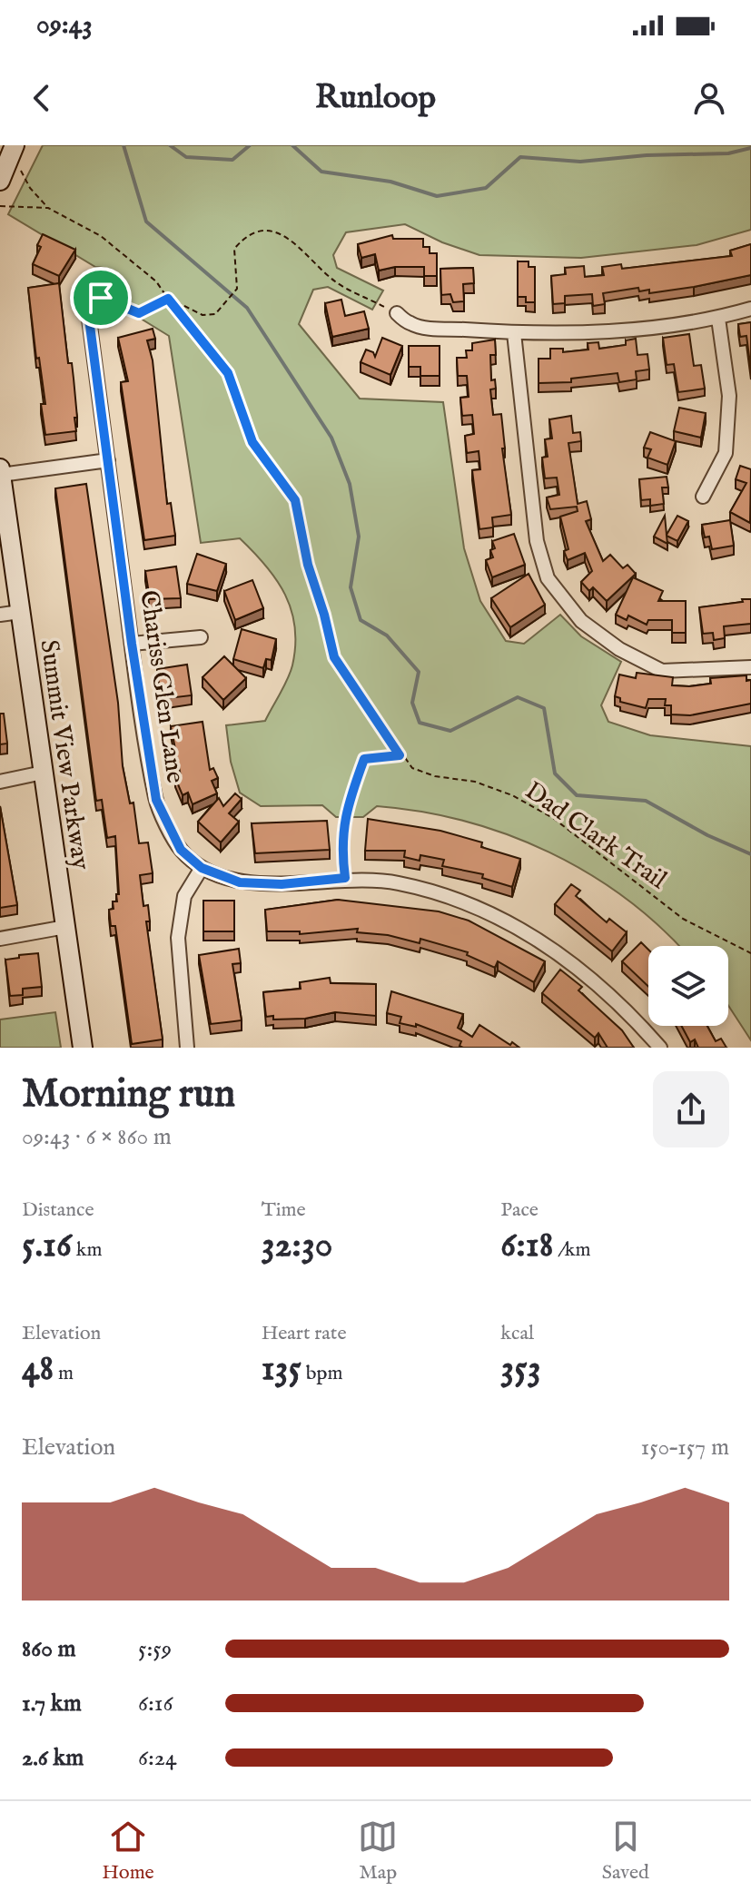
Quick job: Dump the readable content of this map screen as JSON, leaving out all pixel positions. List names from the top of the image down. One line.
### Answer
{"streets":{"street":["Chariss Glen Lane","Summit View Parkway"],"path":["Dad Clark Trail"]},"page":{"status":"09:43","header":"Runloop","heading":["Morning run","09:43 · 6 × 860 m"],"stats":[["Distance","5.16 km"],["Time","32:30"],["Pace","6:18 /km"],["Elevation","48 m"],["Heart rate","135 bpm"],["kcal","353"]],"chart":["Elevation","150–157 m"],"list":[{"name":"860 m","note":"5:59"},{"name":"1.7 km","note":"6:16"},{"name":"2.6 km","note":"6:24"}],"tabs":["Home","Map","Saved"]}}
